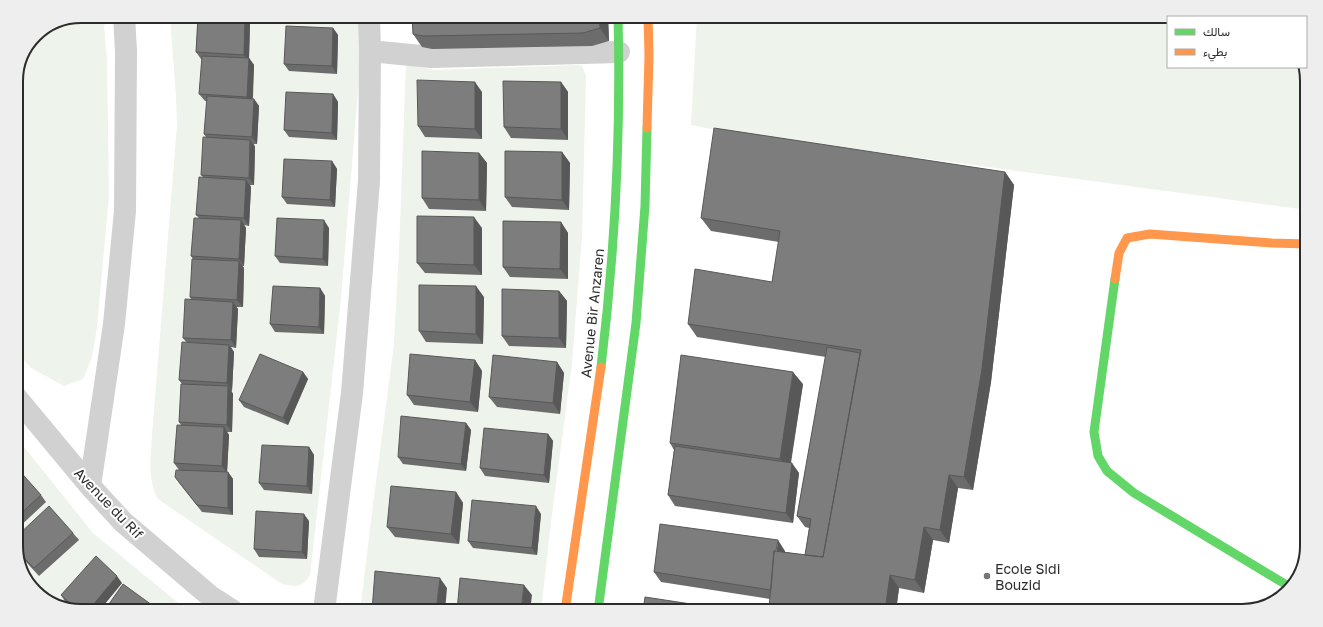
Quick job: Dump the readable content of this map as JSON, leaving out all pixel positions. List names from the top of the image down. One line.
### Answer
{"streets":{"main road":["Avenue Bir Anzaren"],"street":["Avenue du Rif"]},"places":["Ecole Sidi Bouzid"],"legend":["سالك","بطيء"]}
